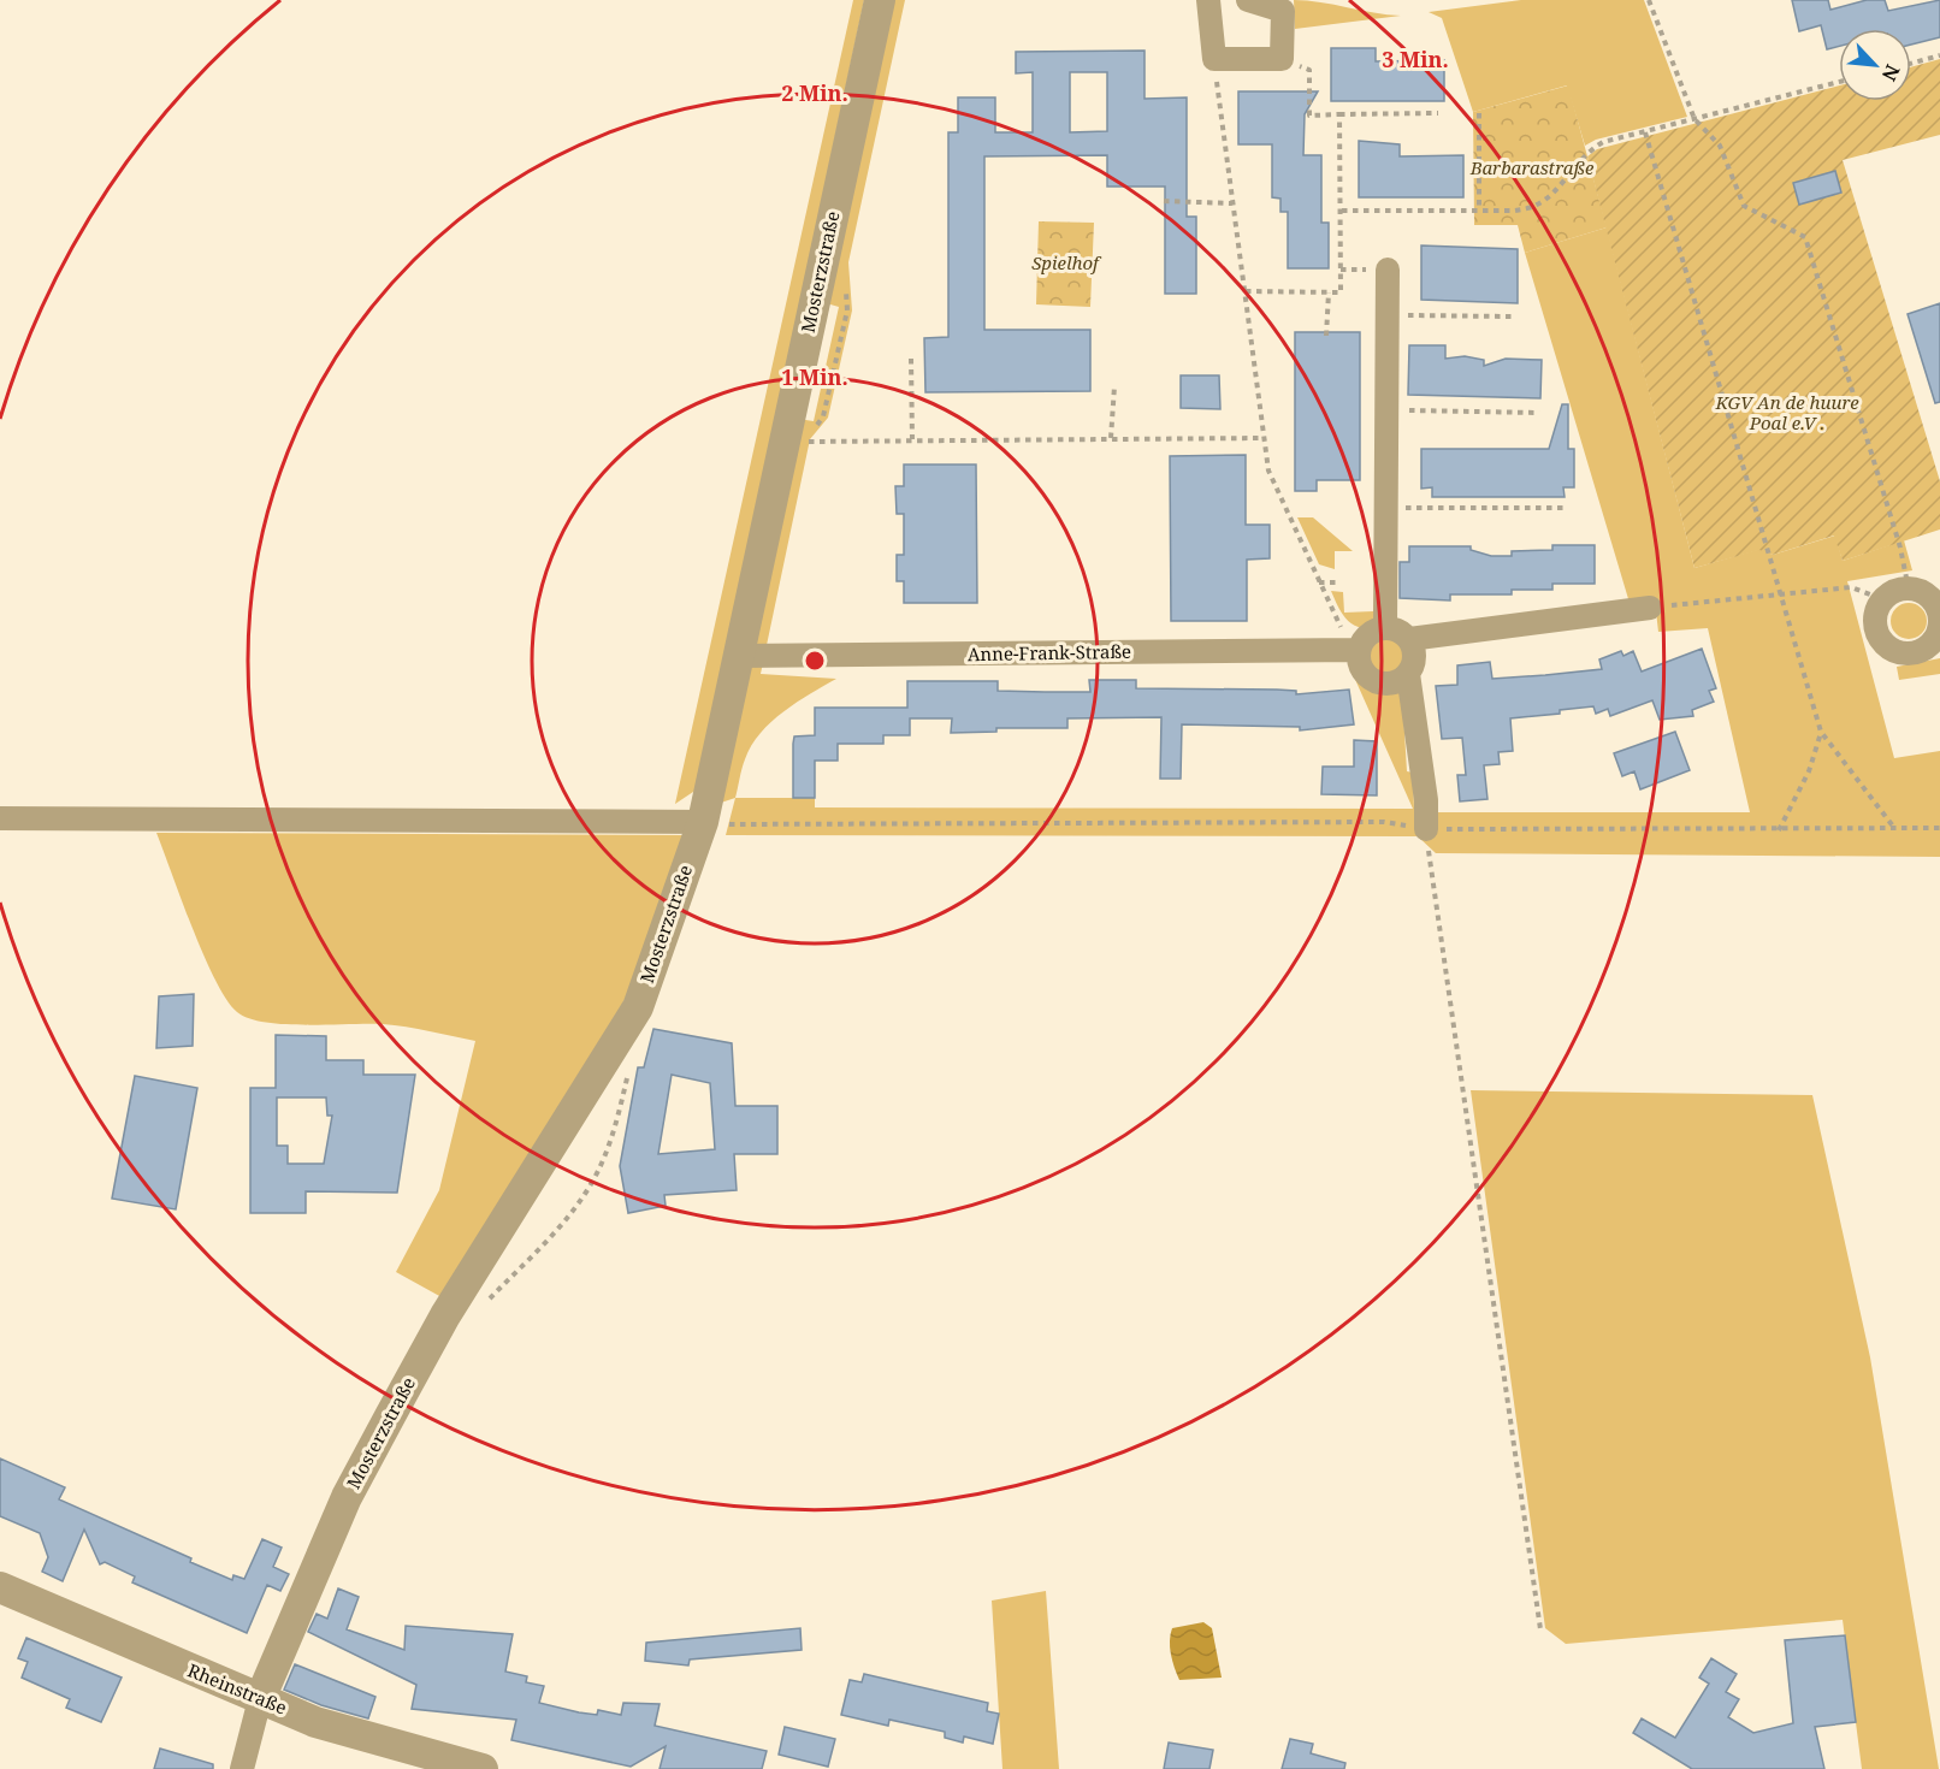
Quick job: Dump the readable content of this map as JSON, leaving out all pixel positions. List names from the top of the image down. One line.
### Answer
{"streets":{"street":["Mosterzstraße","Anne-Frank-Straße","Rheinstraße"]},"crossings":[["Mosterzstraße","Anne-Frank-Straße"],["Mosterzstraße","Rheinstraße"]],"parks":["Barbarastraße","Spielhof","KGV An de huure Poal e.V ."],"north":"bottom right","rings":["3 Min.","2 Min.","1 Min."]}
